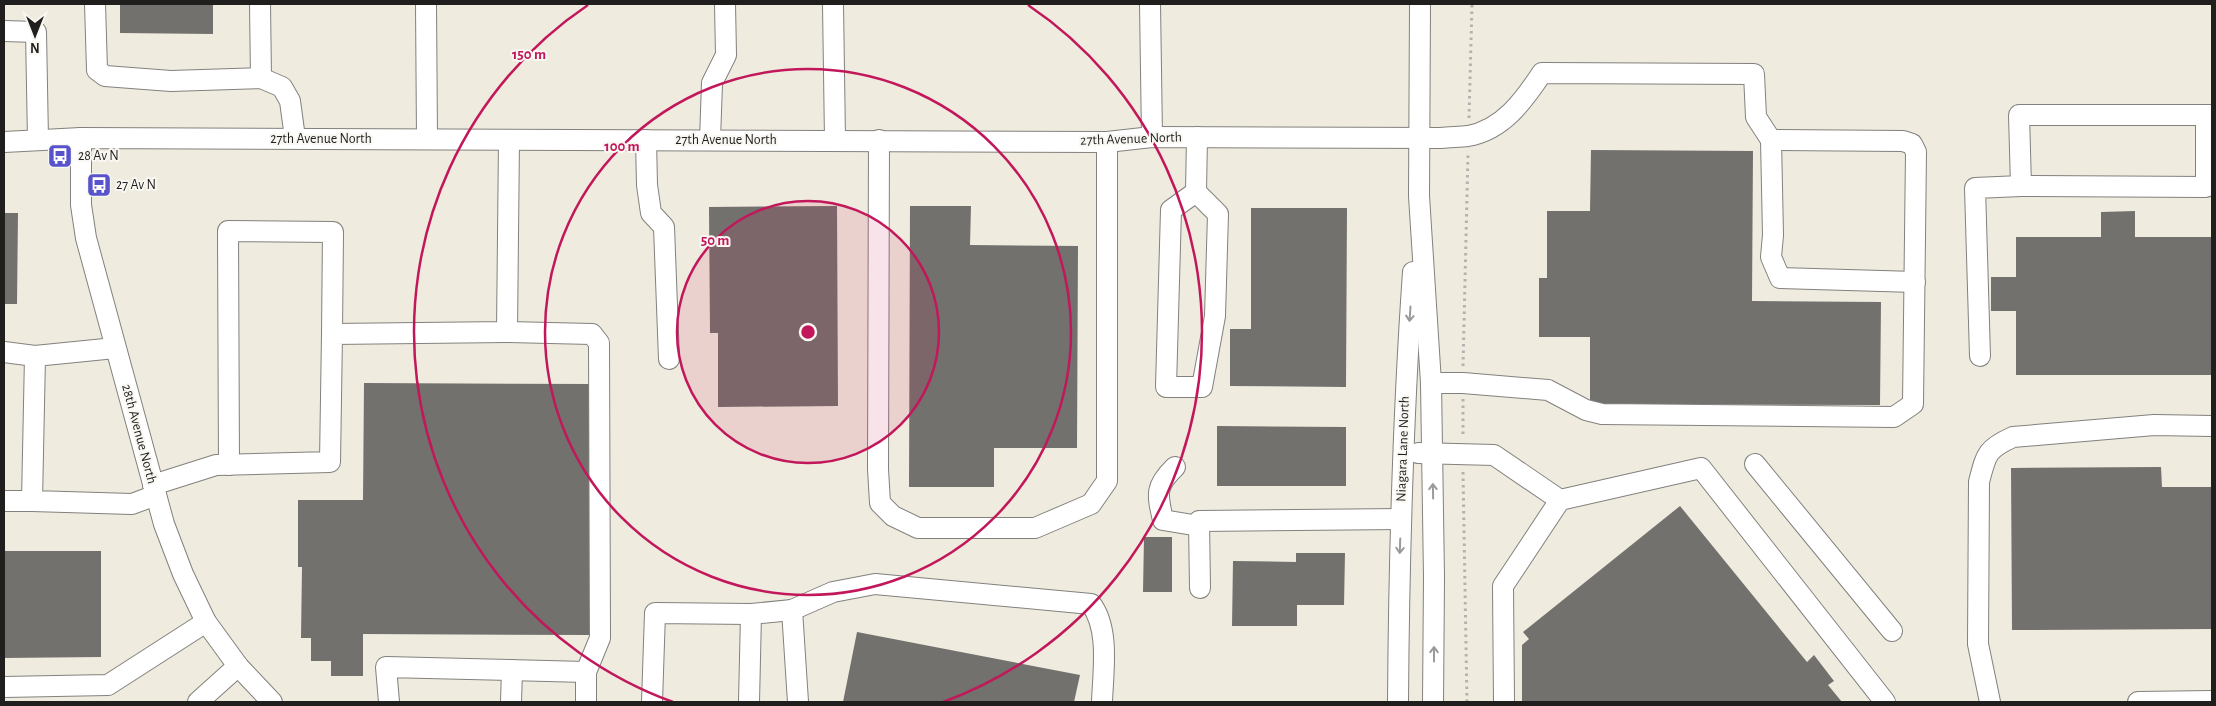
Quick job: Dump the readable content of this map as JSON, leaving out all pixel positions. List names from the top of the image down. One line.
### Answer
{"streets":{"street":["27th Avenue North","28th Avenue North","Niagara Lane North"]},"crossings":[["27th Avenue North","28th Avenue North"],["27th Avenue North","Niagara Lane North"]],"places":{"bus stop":["28 Av N","27 Av N"]},"north":"bottom","rings":["150 m","100 m","50 m"]}
